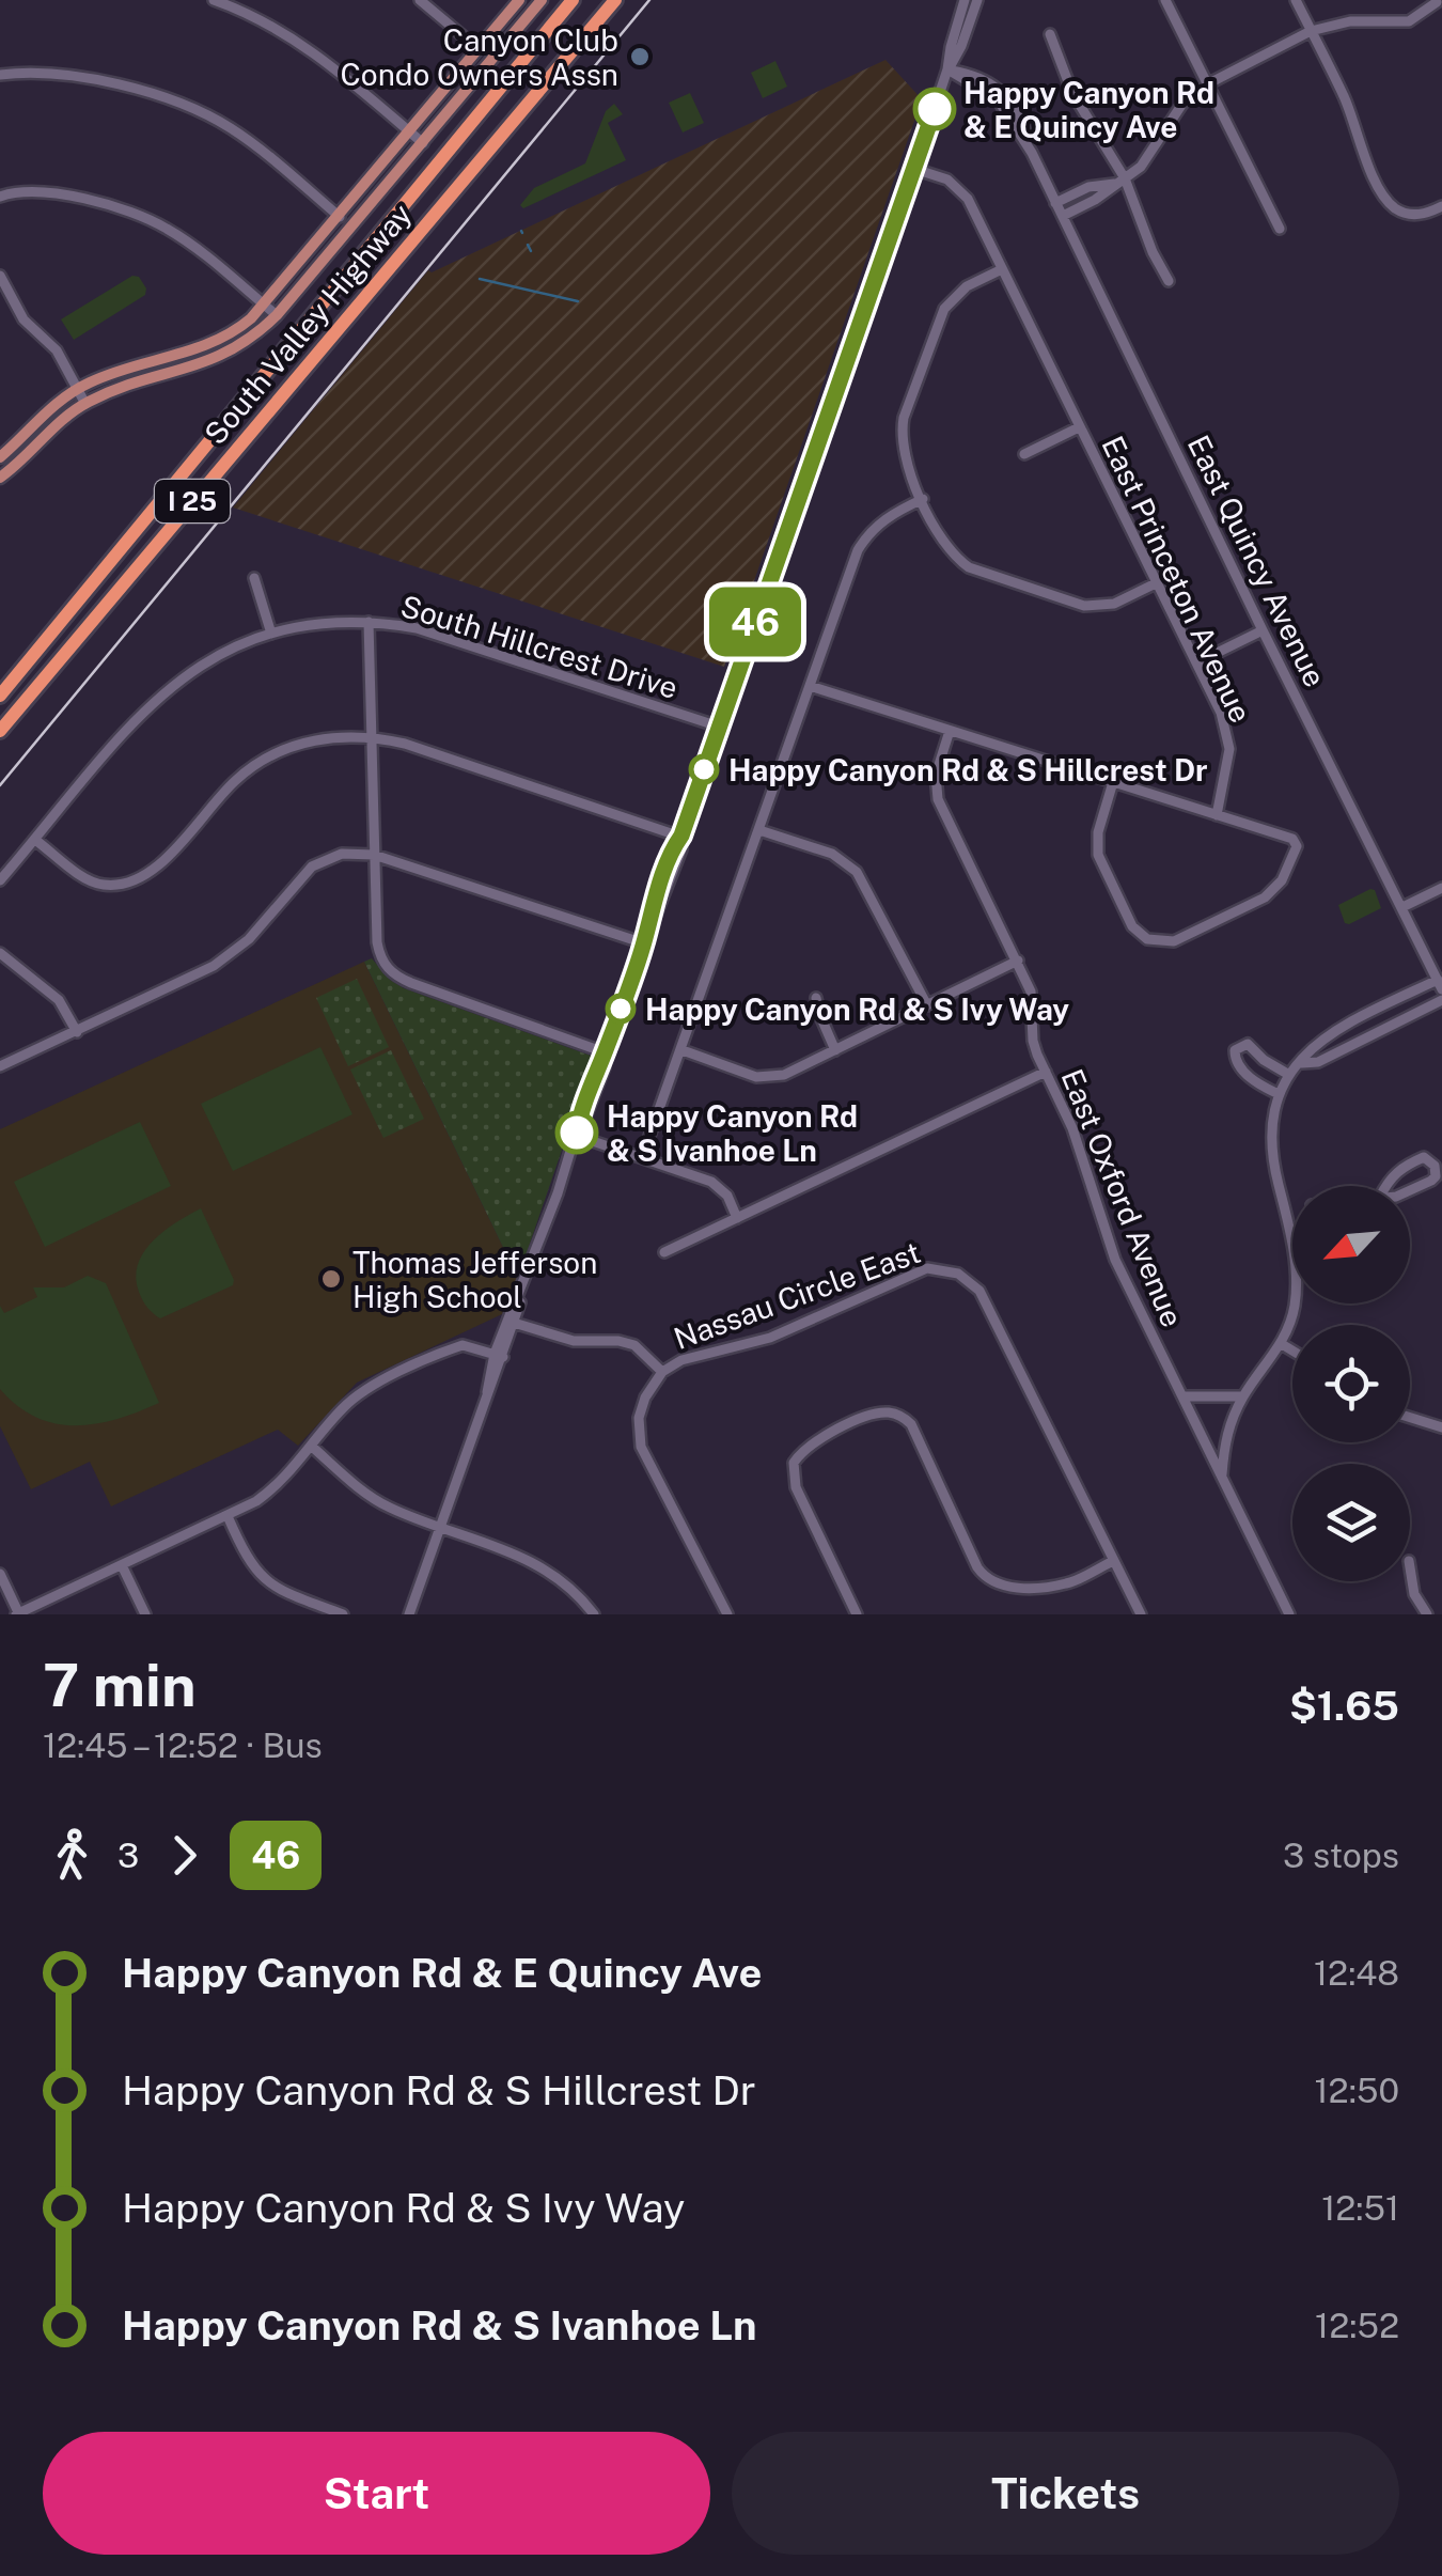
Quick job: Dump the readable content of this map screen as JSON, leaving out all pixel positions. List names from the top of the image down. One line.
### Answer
{"streets":{"highway":["South Valley Highway","I 25"],"street":["East Quincy Avenue","East Princeton Avenue","South Hillcrest Drive","East Oxford Avenue","Nassau Circle East"]},"places":["Canyon Club Condo Owners Assn","Happy Canyon Rd & E Quincy Ave","Happy Canyon Rd & S Hillcrest Dr","Happy Canyon Rd & S Ivy Way","Happy Canyon Rd & S Ivanhoe Ln","Thomas Jefferson High School"],"lines":["bus line 46"],"north":"bottom left","page":{"on_map":"46","heading":["7 min","12:45 – 12:52 · Bus","$1.65"],"legs":["3","46","3 stops"],"list":[{"name":"Happy Canyon Rd & E Quincy Ave","value":"12:48"},{"name":"Happy Canyon Rd & S Hillcrest Dr","value":"12:50"},{"name":"Happy Canyon Rd & S Ivy Way","value":"12:51"},{"name":"Happy Canyon Rd & S Ivanhoe Ln","value":"12:52"}],"buttons":["Start","Tickets"]}}
